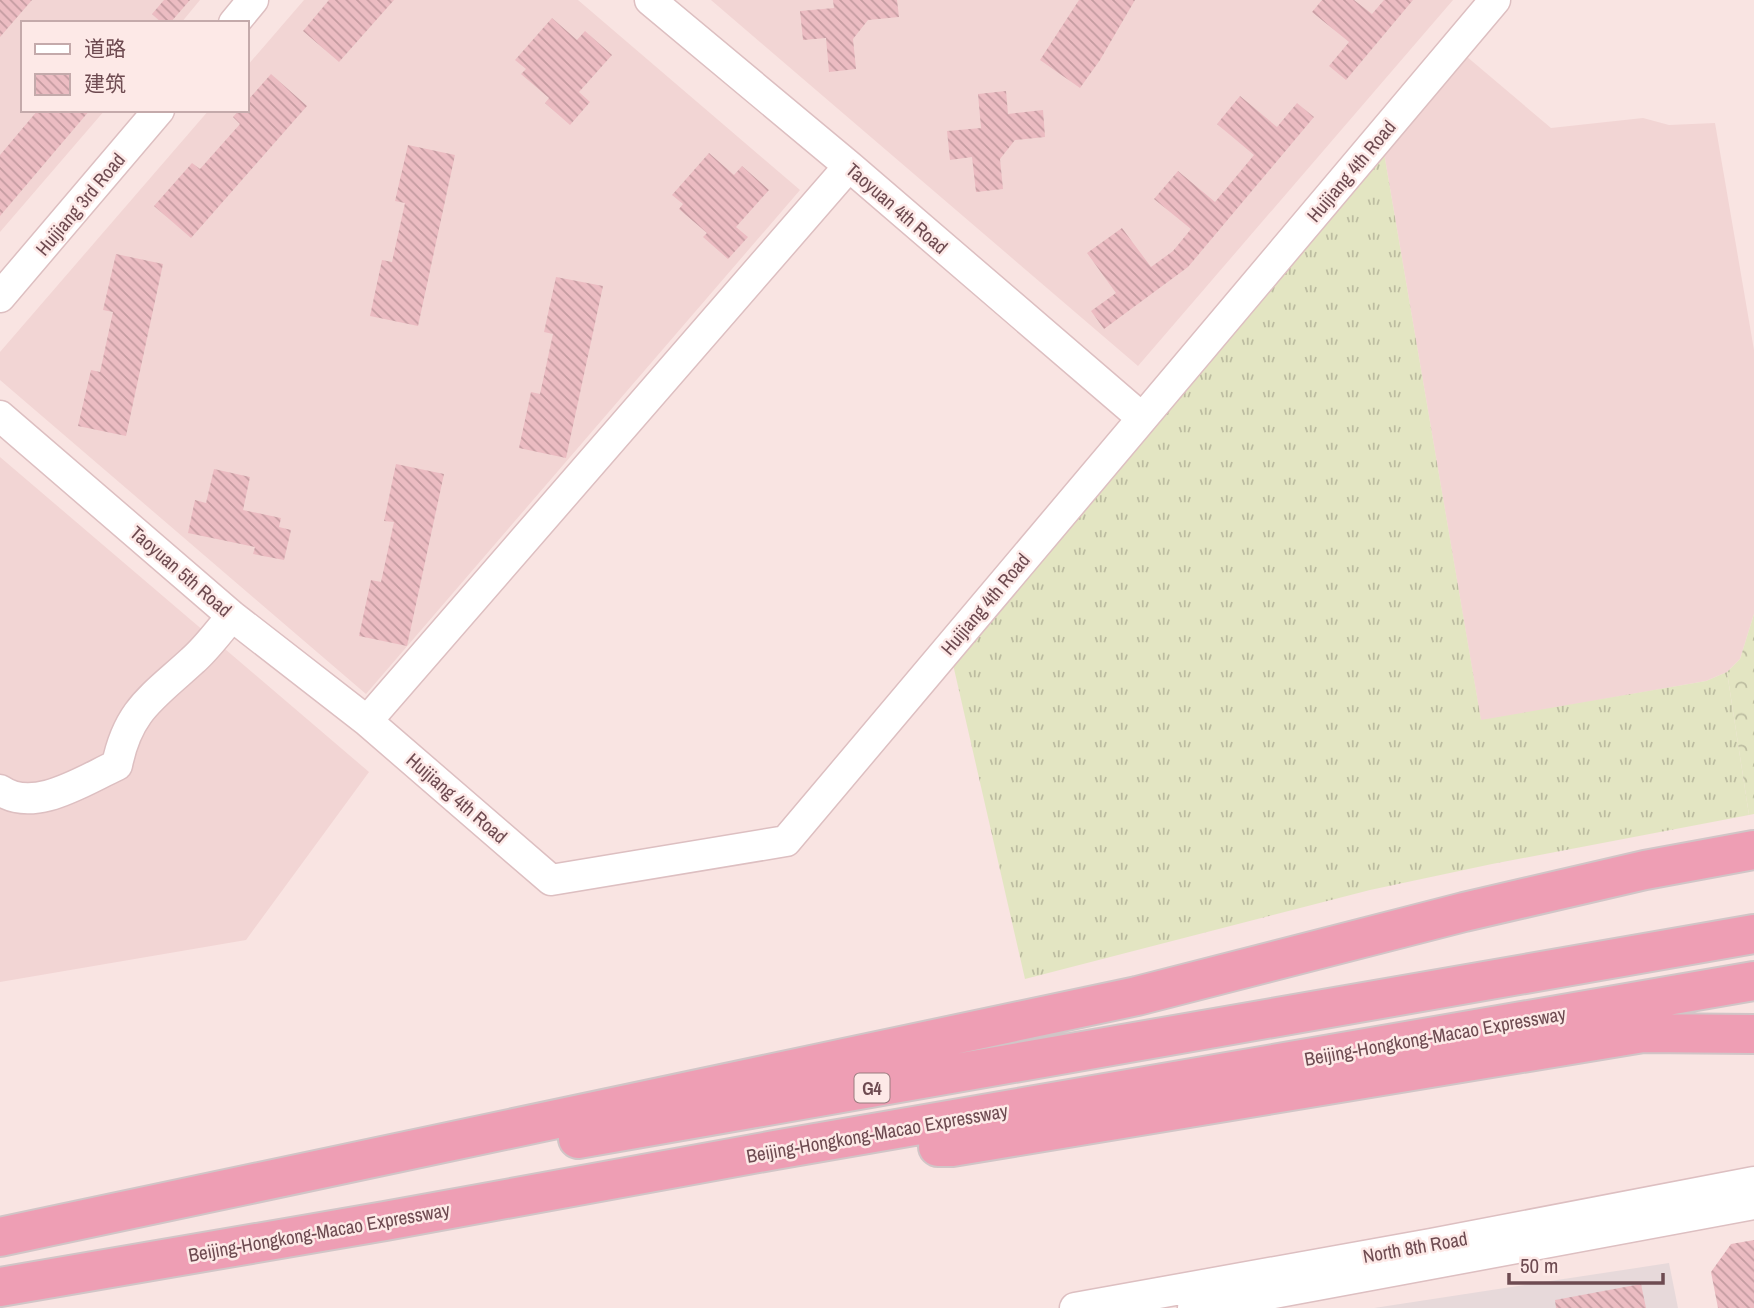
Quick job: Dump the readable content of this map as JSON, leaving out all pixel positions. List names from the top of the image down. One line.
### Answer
{"streets":{"highway":["Beijing-Hongkong-Macao Expressway","G4"],"street":["Huijiang 4th Road","Huijiang 3rd Road","Taoyuan 4th Road","Taoyuan 5th Road","North 8th Road"]},"crossings":[["Huijiang 4th Road","Taoyuan 4th Road"],["Huijiang 4th Road","Taoyuan 5th Road"]],"legend":["道路","建筑"],"scale_bar":"50 m"}
